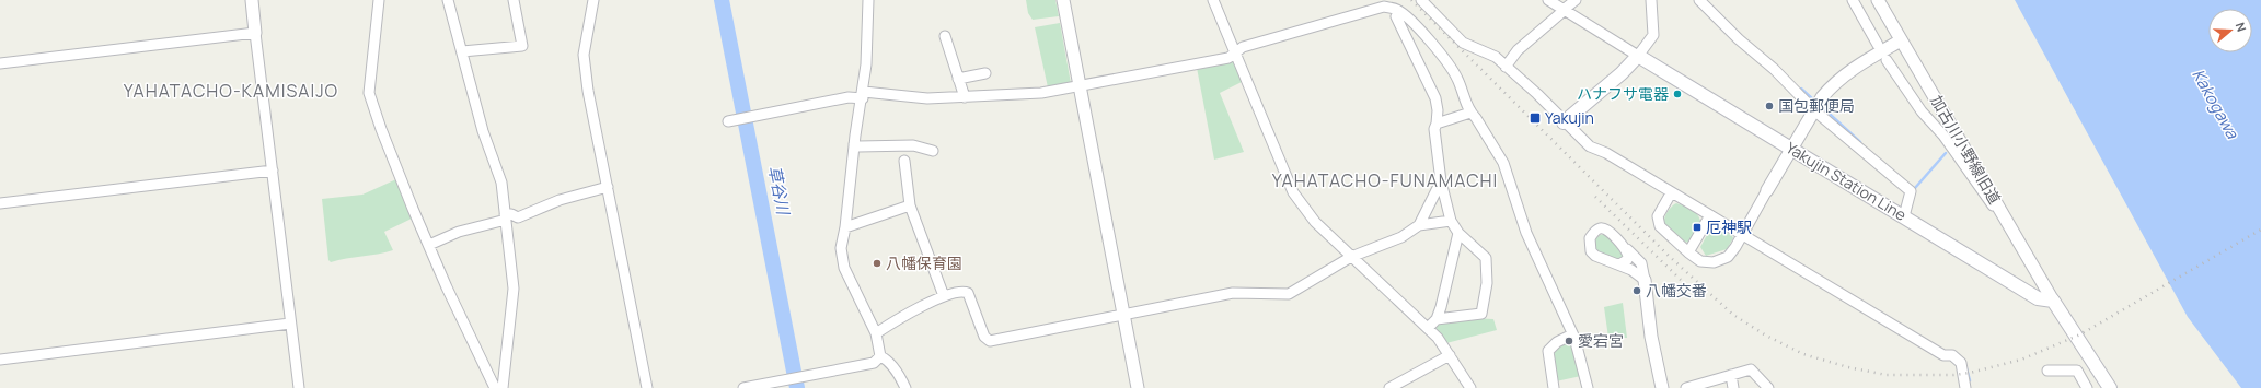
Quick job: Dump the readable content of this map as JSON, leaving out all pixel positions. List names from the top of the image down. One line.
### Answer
{"streets":{"main road":["Yakujin Station Line"],"street":["加古川小野線旧道"]},"crossings":[["加古川小野線旧道","Yakujin Station Line"]],"districts":["YAHATACHO-KAMISAIJO","YAHATACHO-FUNAMACHI"],"water":["Kakogawa","草谷川"],"places":{"other":["ハナフサ電器","国包郵便局","八幡保育園","八幡交番","愛宕宮"],"transit":["Yakujin","厄神駅"]},"north":"right"}
